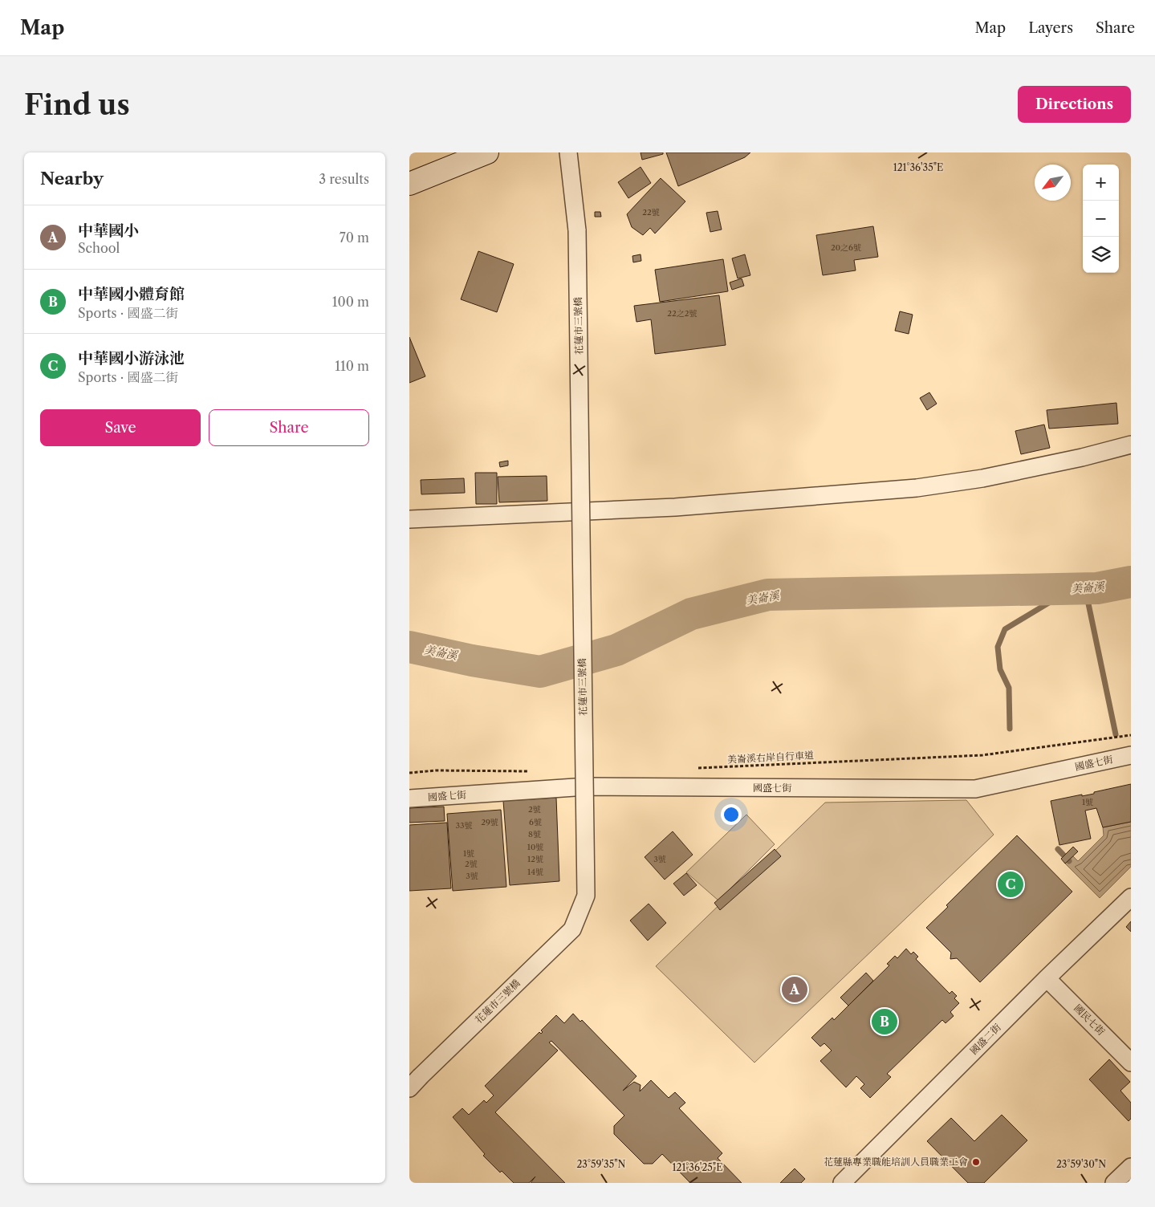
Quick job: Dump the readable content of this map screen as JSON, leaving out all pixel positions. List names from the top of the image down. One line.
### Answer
{"streets":{"street":["花蓮市三號橋","國盛七街","國民七街","國盛二街"],"path":["美崙溪右岸自行車道"]},"crossings":[["國民七街","國盛二街"]],"water":["美崙溪"],"places":["花蓮縣專業職能培訓人員職業工會"],"house_numbers":["22號","20之6號","22之2號","1號","2號","29號","6號","33號","8號","10號","1號","12號","3號","2號","14號","3號"],"north":"bottom left","page":{"header":"Map","nav":["Map","Layers","Share"],"buttons":["Directions",["Save","Share"]],"title":"Find us","heading":["Nearby","3 results"],"map_buttons":["+","−"],"list":[{"mark":"A","name":"中華國小","note":"School","value":"70 m"},{"mark":"B","name":"中華國小體育館","note":"Sports · 國盛二街","value":"100 m"},{"mark":"C","name":"中華國小游泳池","note":"Sports · 國盛二街","value":"110 m"}],"pins":["C","A","B"]},"coordinates":["121°36'35\"E","23°59'35\"N","23°59'30\"N","121°36'25\"E"]}
